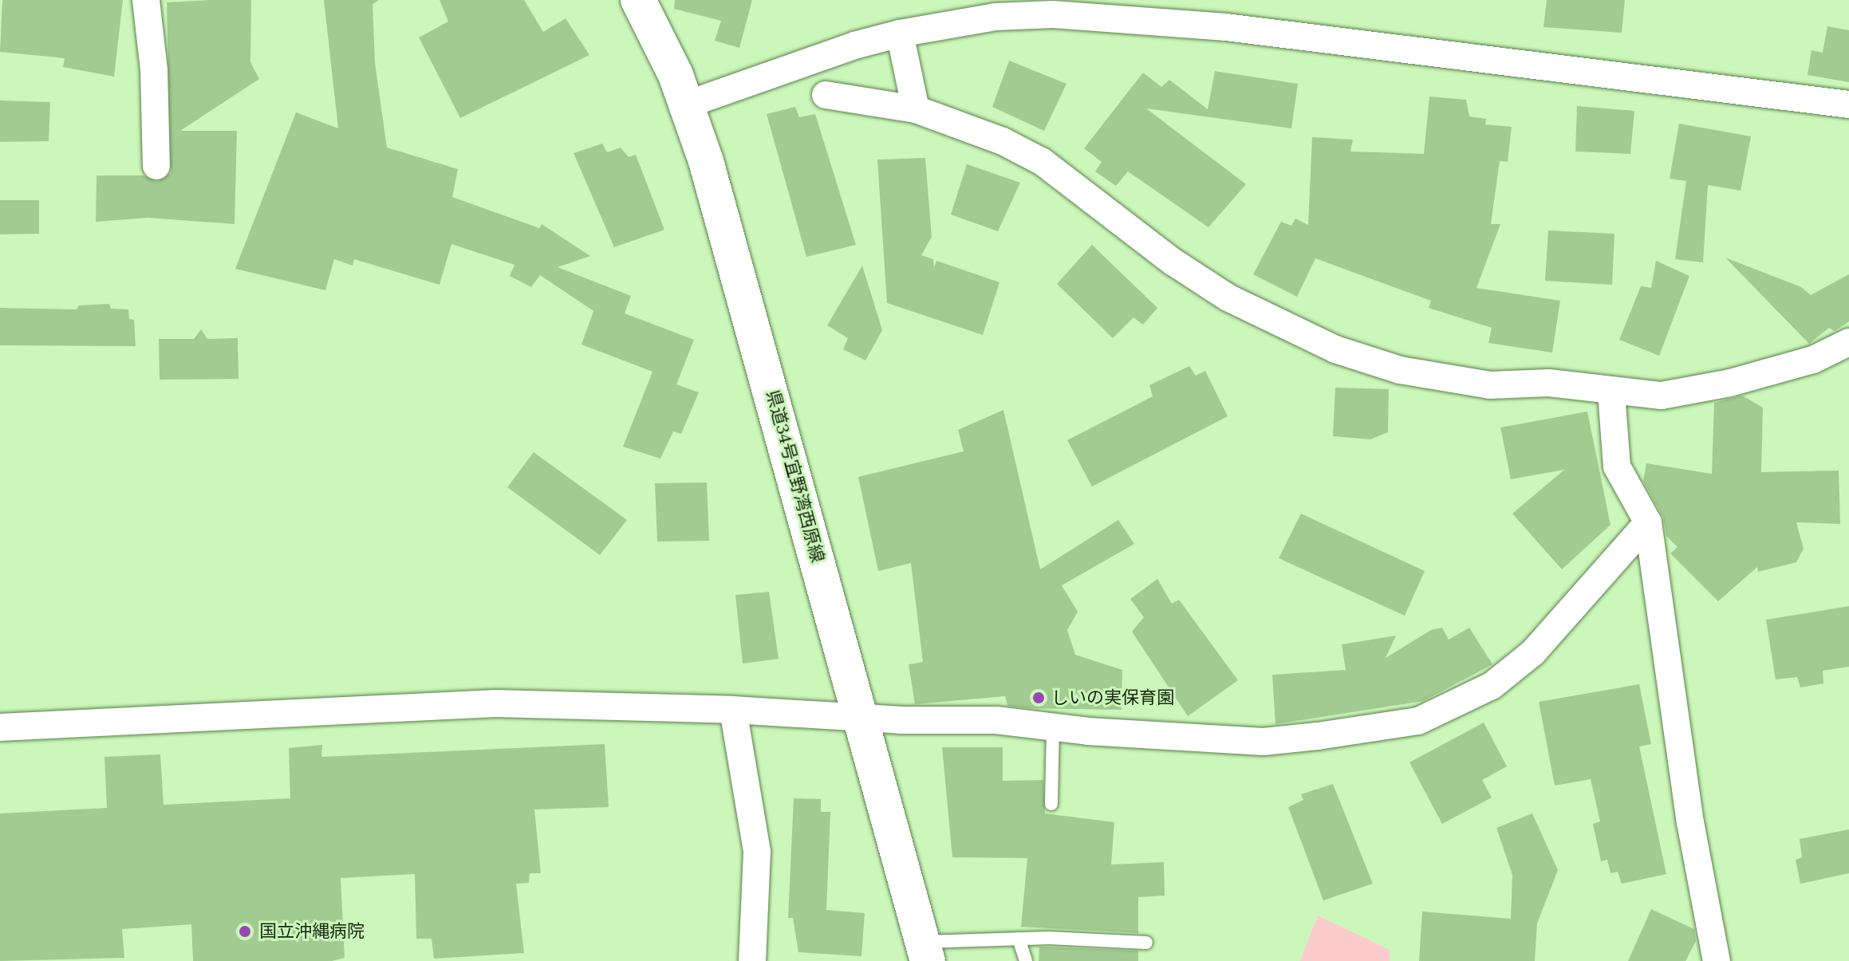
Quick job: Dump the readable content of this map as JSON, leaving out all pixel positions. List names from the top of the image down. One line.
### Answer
{"streets":{"main road":["県道34号宜野湾西原線"]},"places":["しいの実保育園","国立沖縄病院"]}
